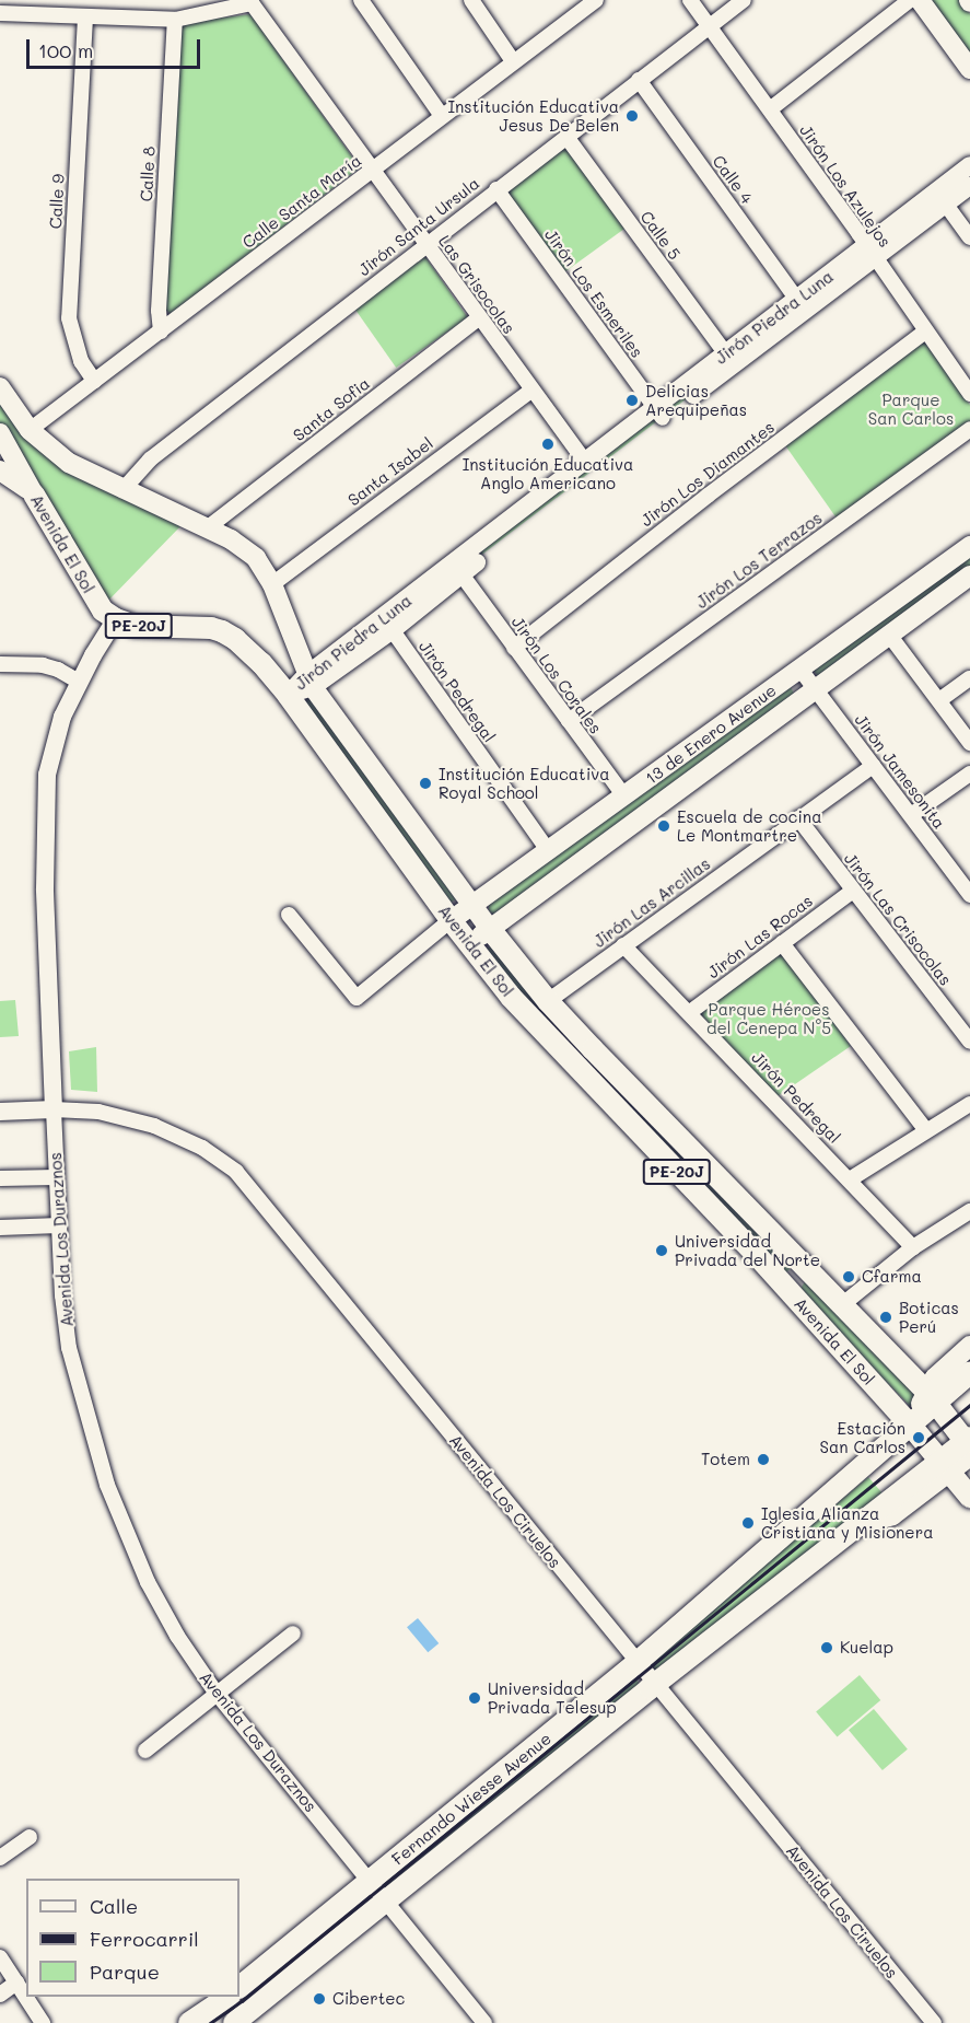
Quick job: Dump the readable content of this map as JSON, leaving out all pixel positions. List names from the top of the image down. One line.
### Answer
{"streets":{"main road":["Avenida El Sol","PE-20J","13 de Enero Avenue","Fernando Wiesse Avenue"],"street":["Calle 8","Calle 4","Jirón Los Azulejos","Calle 9","Calle Santa María","Jirón Santa Ursula","Calle 5","Las Grisocolas","Jirón Los Esmeriles","Jirón Piedra Luna","Santa Sofia","Santa Isabel","Jirón Los Diamantes","Jirón Los Terrazos","Jirón Los Corales","Jirón Pedregal","Jirón Jamesonita","Jirón Las Arcillas","Jirón Las Crisocolas","Jirón Las Rocas","Avenida Los Duraznos","Avenida Los Ciruelos"]},"crossings":[["Calle 8","Calle Santa María"],["Calle 4","Jirón Santa Ursula"],["Calle 4","Jirón Piedra Luna"],["Jirón Los Azulejos","Jirón Santa Ursula"],["Jirón Los Azulejos","Jirón Piedra Luna"],["Jirón Los Azulejos","Jirón Los Diamantes"],["Calle 9","Calle Santa María"],["Calle Santa María","Las Grisocolas"],["Calle Santa María","Avenida El Sol"],["Jirón Santa Ursula","Calle 5"],["Jirón Santa Ursula","Las Grisocolas"],["Jirón Santa Ursula","Jirón Los Esmeriles"],["Jirón Santa Ursula","Avenida El Sol"],["Calle 5","Jirón Piedra Luna"],["Las Grisocolas","Jirón Piedra Luna"],["Las Grisocolas","Santa Sofia"],["Las Grisocolas","Santa Isabel"],["Jirón Los Esmeriles","Jirón Piedra Luna"],["Jirón Piedra Luna","Avenida El Sol"],["Jirón Piedra Luna","Jirón Los Corales"],["Jirón Piedra Luna","Jirón Pedregal"],["Santa Sofia","Avenida El Sol"],["Santa Isabel","Avenida El Sol"],["Jirón Los Diamantes","Jirón Los Corales"],["Avenida El Sol","PE-20J"],["Avenida El Sol","13 de Enero Avenue"],["Avenida El Sol","Jirón Las Arcillas"],["Avenida El Sol","Avenida Los Duraznos"],["Avenida El Sol","Fernando Wiesse Avenue"],["Jirón Los Terrazos","Jirón Los Corales"],["Jirón Los Corales","13 de Enero Avenue"],["Jirón Pedregal","13 de Enero Avenue"],["Jirón Pedregal","Jirón Las Arcillas"],["Jirón Pedregal","Jirón Las Rocas"],["13 de Enero Avenue","Jirón Jamesonita"],["Jirón Jamesonita","Jirón Las Arcillas"],["Jirón Las Arcillas","Jirón Las Crisocolas"],["Jirón Las Crisocolas","Jirón Las Rocas"],["Avenida Los Duraznos","Avenida Los Ciruelos"],["Avenida Los Duraznos","Fernando Wiesse Avenue"],["Avenida Los Ciruelos","Fernando Wiesse Avenue"]],"parks":["Parque San Carlos","Parque Héroes del Cenepa N°5"],"places":["Institución Educativa Jesus De Belen","Delicias Arequipeñas","Institución Educativa Anglo Americano","Institución Educativa Royal School","Escuela de cocina Le Montmartre","Universidad Privada del Norte","Cfarma","Boticas Perú","Estación San Carlos","Totem","Iglesia Alianza Cristiana y Misionera","Kuelap","Universidad Privada Telesup","Cibertec"],"legend":["Calle","Ferrocarril","Parque"],"scale_bar":"100 m"}
